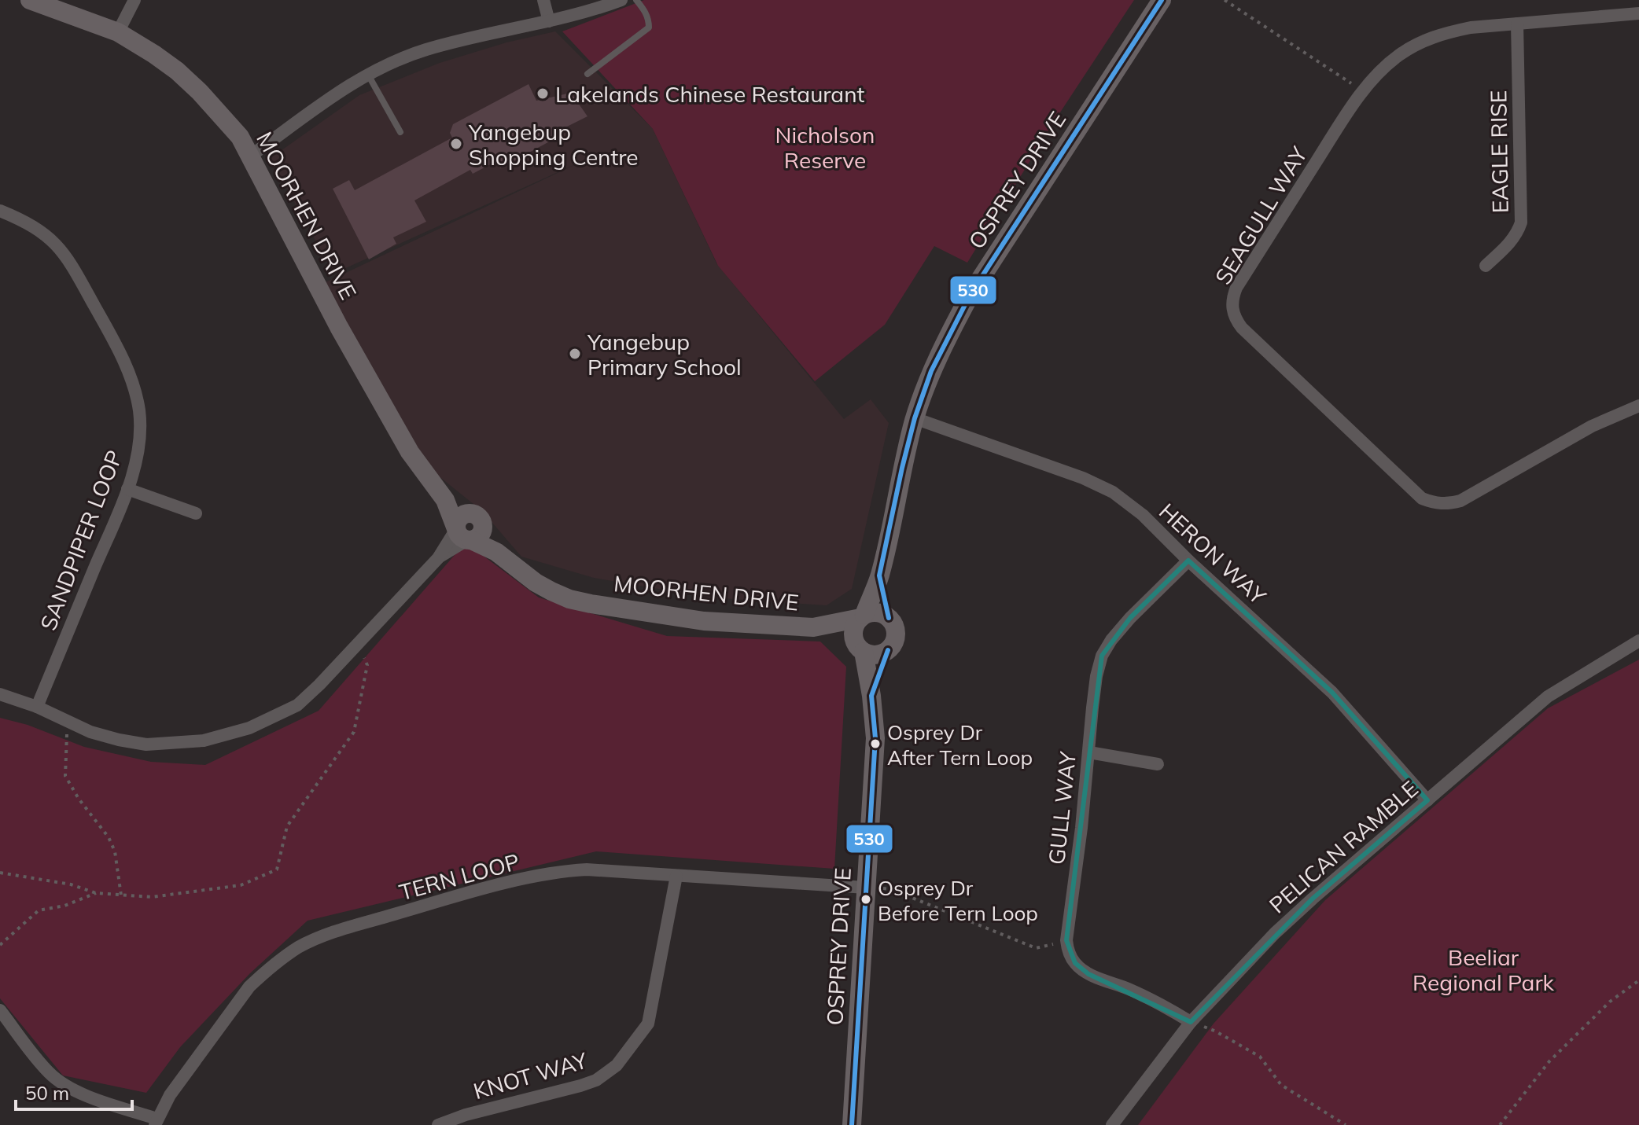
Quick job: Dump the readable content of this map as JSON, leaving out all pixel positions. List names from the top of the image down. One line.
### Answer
{"streets":{"street":["EAGLE RISE","OSPREY DRIVE","MOORHEN DRIVE","SEAGULL WAY","SANDPIPER LOOP","HERON WAY","GULL WAY","PELICAN RAMBLE","TERN LOOP","KNOT WAY"]},"crossings":[["EAGLE RISE","SEAGULL WAY"],["OSPREY DRIVE","MOORHEN DRIVE"],["OSPREY DRIVE","HERON WAY"],["OSPREY DRIVE","TERN LOOP"],["HERON WAY","GULL WAY"],["HERON WAY","PELICAN RAMBLE"],["TERN LOOP","KNOT WAY"]],"parks":["Nicholson Reserve","Beeliar Regional Park"],"places":["Lakelands Chinese Restaurant","Yangebup Shopping Centre","Yangebup Primary School","Osprey Dr After Tern Loop","Osprey Dr Before Tern Loop"],"lines":["transit line 530"],"scale_bar":"50 m"}
